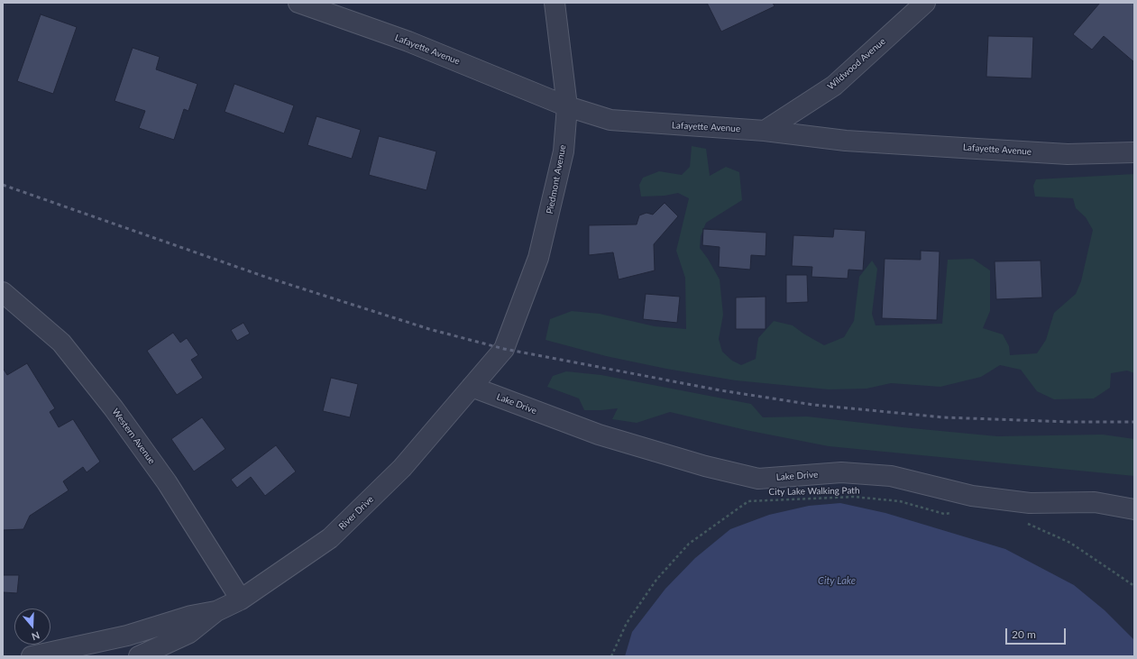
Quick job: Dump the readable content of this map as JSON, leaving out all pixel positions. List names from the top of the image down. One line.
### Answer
{"streets":{"street":["Lafayette Avenue","Wildwood Avenue","Piedmont Avenue","Lake Drive","Western Avenue","River Drive"],"path":["City Lake Walking Path"]},"crossings":[["Lafayette Avenue","Wildwood Avenue"],["Lafayette Avenue","Piedmont Avenue"],["Piedmont Avenue","Lake Drive"],["Piedmont Avenue","River Drive"],["Lake Drive","River Drive"],["Western Avenue","River Drive"]],"water":["City Lake"],"scale_bar":"20 m","north":"bottom"}
